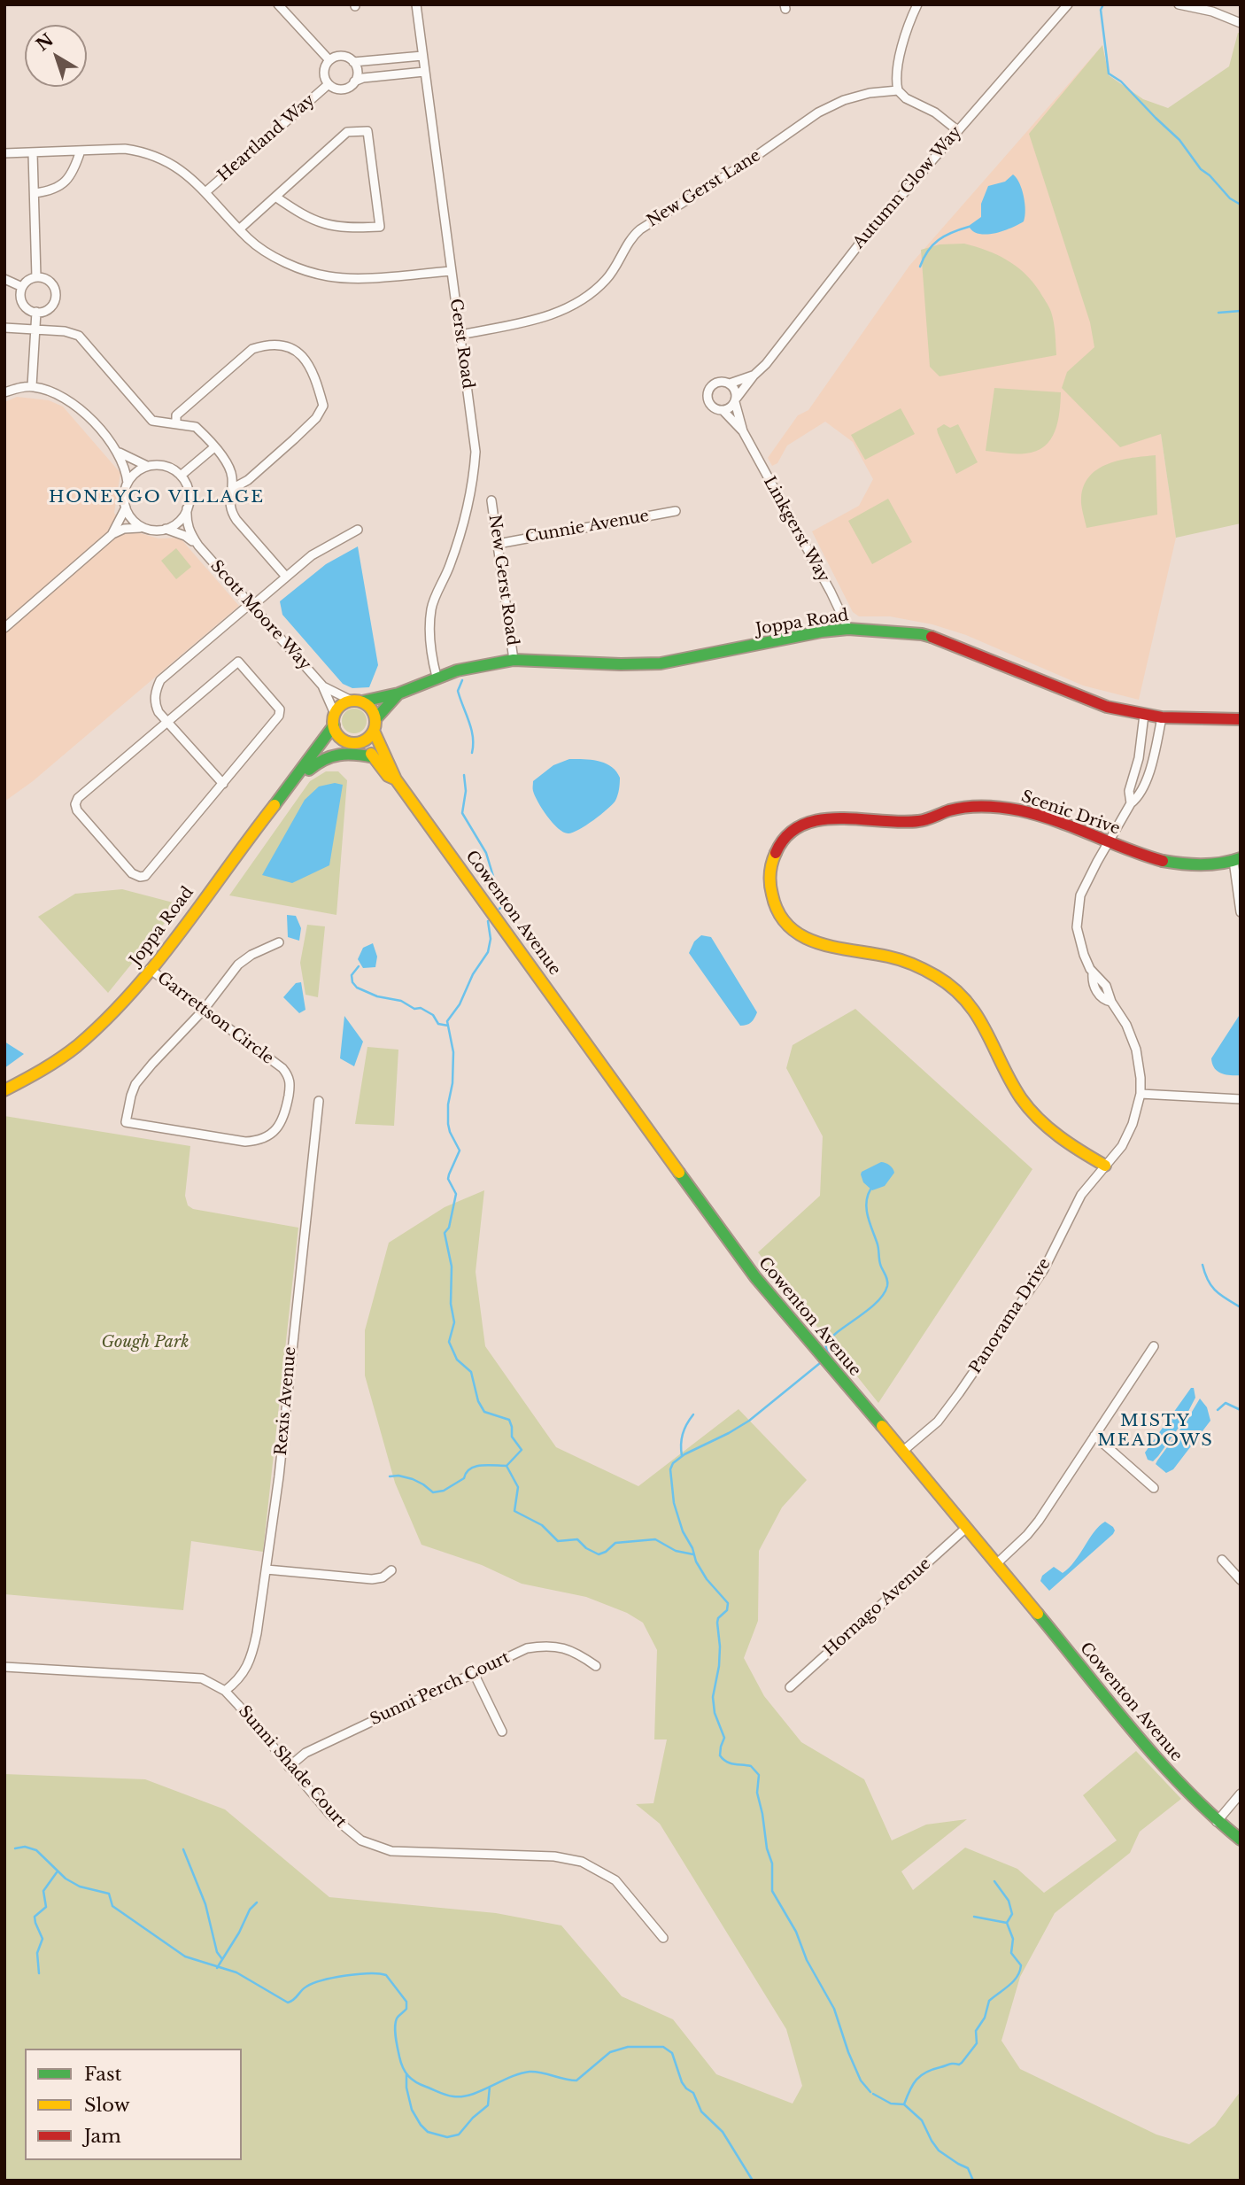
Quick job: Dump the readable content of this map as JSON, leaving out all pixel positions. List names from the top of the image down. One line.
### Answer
{"streets":{"street":["Heartland Way","Autumn Glow Way","New Gerst Lane","Gerst Road","Cunnie Avenue","Linkgerst Way","New Gerst Road","Scott Moore Way","Joppa Road","Scenic Drive","Cowenton Avenue","Garrettson Circle","Panorama Drive","Rexis Avenue","Hornago Avenue","Sunni Perch Court","Sunni Shade Court"]},"crossings":[["Heartland Way","Gerst Road"],["Autumn Glow Way","Linkgerst Way"],["New Gerst Lane","Gerst Road"],["Gerst Road","Joppa Road"],["Cunnie Avenue","New Gerst Road"],["Linkgerst Way","Joppa Road"],["New Gerst Road","Joppa Road"],["Scott Moore Way","Joppa Road"],["Scott Moore Way","Cowenton Avenue"],["Joppa Road","Cowenton Avenue"],["Joppa Road","Garrettson Circle"],["Joppa Road","Panorama Drive"],["Scenic Drive","Panorama Drive"],["Cowenton Avenue","Panorama Drive"],["Cowenton Avenue","Hornago Avenue"],["Rexis Avenue","Sunni Shade Court"],["Sunni Perch Court","Sunni Shade Court"]],"districts":["HONEYGO VILLAGE","MISTY MEADOWS"],"parks":["Gough Park"],"legend":["Fast","Slow","Jam"],"north":"top left"}
